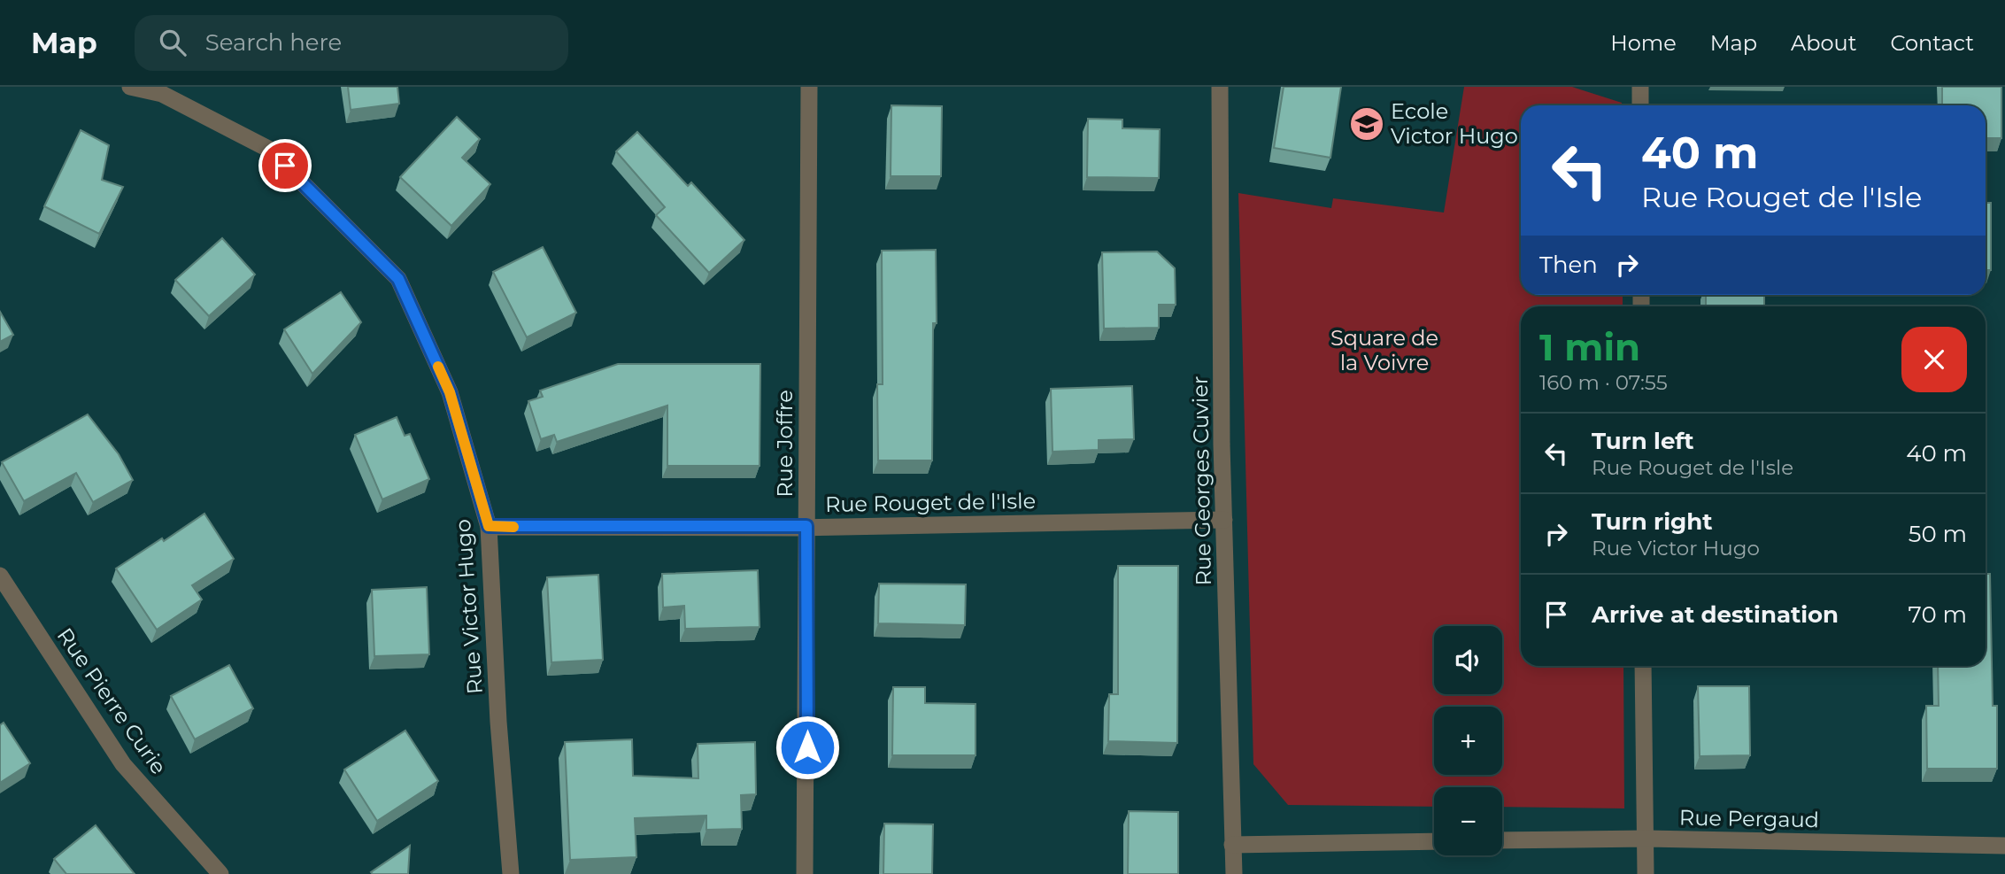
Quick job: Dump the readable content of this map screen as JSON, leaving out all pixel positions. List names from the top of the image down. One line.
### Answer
{"streets":{"street":["Rue Joffre","Rue Georges Cuvier","Rue Rouget de l'Isle","Rue Victor Hugo","Rue Pierre Curie","Rue Pergaud"]},"crossings":[["Rue Joffre","Rue Rouget de l'Isle"],["Rue Georges Cuvier","Rue Rouget de l'Isle"],["Rue Rouget de l'Isle","Rue Victor Hugo"]],"parks":["Square de la Voivre"],"places":{"school or university":["Ecole Victor Hugo"]},"page":{"header":"Map","search":"Search here","nav":["Home","Map","About","Contact"],"turn":["40 m","Rue Rouget de l'Isle"],"then":"Then","heading":["1 min","160 m · 07:55"],"list":[{"name":"Turn left","note":"Rue Rouget de l'Isle","value":"40 m"},{"name":"Turn right","note":"Rue Victor Hugo","value":"50 m"},{"name":"Arrive at destination","value":"70 m"}],"map_buttons":["+","−"]}}
